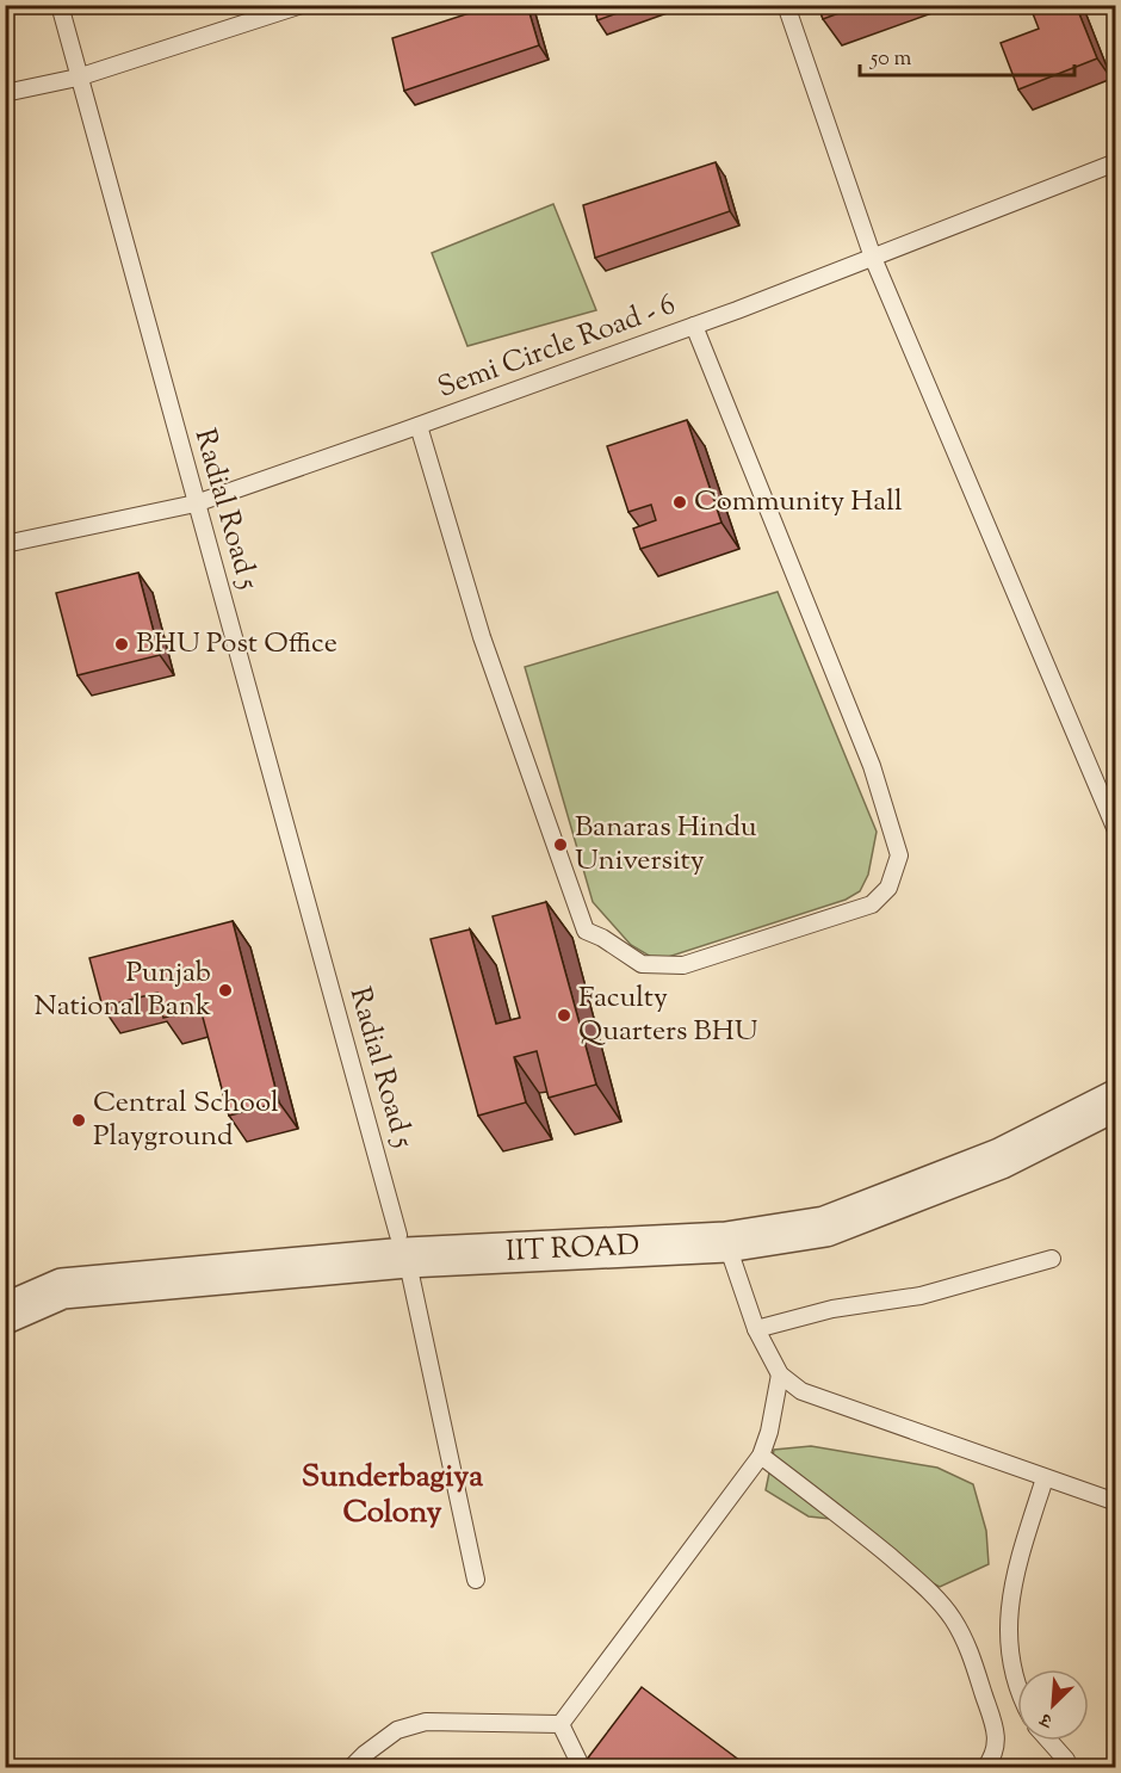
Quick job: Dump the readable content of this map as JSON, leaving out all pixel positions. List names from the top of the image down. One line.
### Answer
{"streets":{"street":["IIT ROAD"],"lane":["Semi Circle Road - 6","Radial Road 5"]},"crossings":[["Semi Circle Road - 6","Radial Road 5"],["Radial Road 5","IIT ROAD"]],"districts":["Sunderbagiya Colony"],"places":["Community Hall","BHU Post Office","Banaras Hindu University","Punjab National Bank","Faculty Quarters BHU","Central School Playground"],"scale_bar":"50 m","north":"bottom left"}
